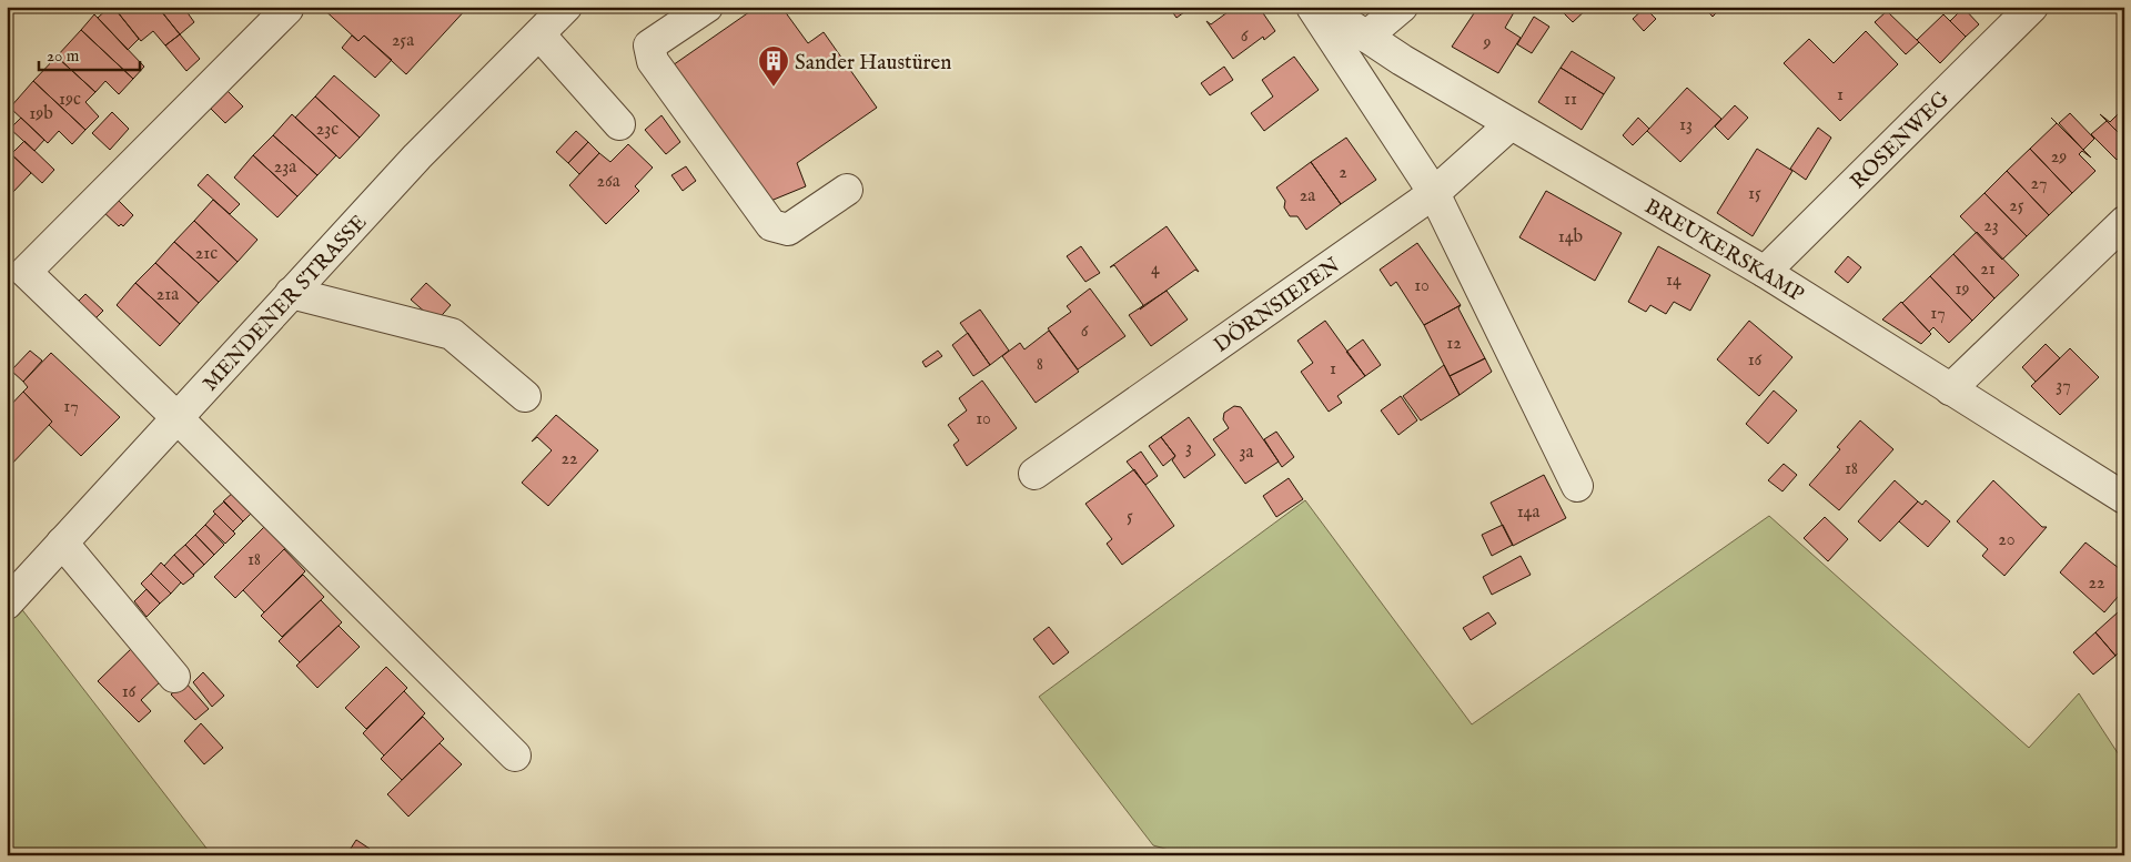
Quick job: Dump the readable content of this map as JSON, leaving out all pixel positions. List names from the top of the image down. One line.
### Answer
{"streets":{"street":["ROSENWEG","BREUKERSKAMP","MENDENER STRASSE","DÖRNSIEPEN"]},"crossings":[["ROSENWEG","BREUKERSKAMP"],["BREUKERSKAMP","DÖRNSIEPEN"]],"places":{"building":["Sander Haustüren"]},"house_numbers":["6","25a","9","1","19c","11","19b","13","23c","29","23a","2","26a","27","15","2a","25","23","14b","21c","4","21","14","10","19","21a","17","6","12","16","8","1","37","17","10","3","3a","22","18","14a","5","20","18","22","16"],"scale_bar":"20 m"}
